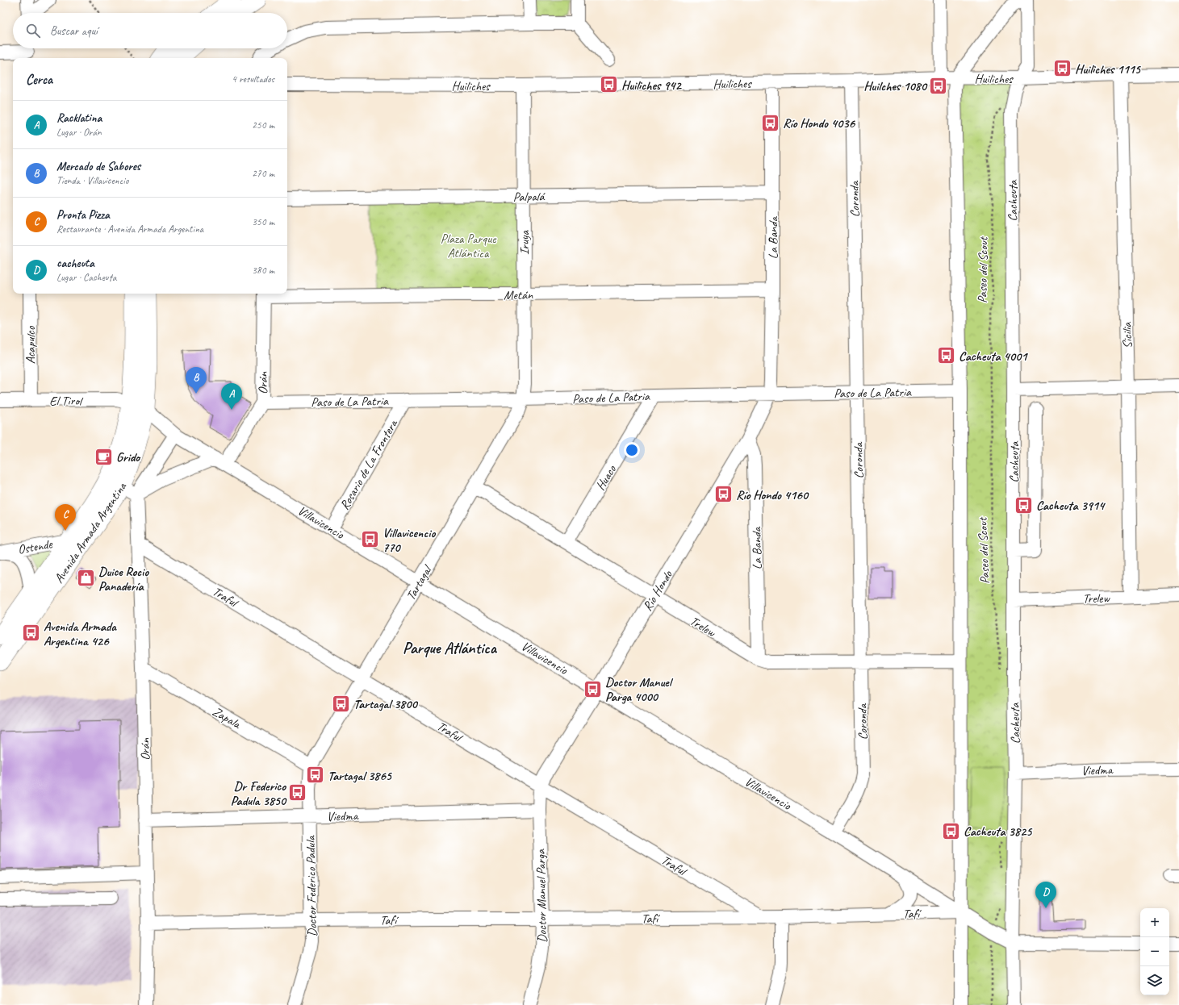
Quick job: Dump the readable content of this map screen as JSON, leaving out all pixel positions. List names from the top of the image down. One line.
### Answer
{"streets":{"main road":["Avenida Armada Argentina"],"street":["Huiliches","Palpalá","Coronda","Cacheuta","La Banda","Iruya","Metán","Sicilia","Acapulco","Orán","Paso de La Patria","El Tirol","Rosario de La Frontera","Huaco","Villavicencio","Ostende","Tartagal","Río Hondo","Traful","Trelew","Zapala","Viedma","Doctor Federico Padula","Doctor Manuel Parga","Tafí"],"path":["Paseo del Scout"]},"crossings":[["Huiliches","Coronda"],["Huiliches","Cacheuta"],["Huiliches","La Banda"],["Huiliches","Iruya"],["Huiliches","Sicilia"],["Palpalá","La Banda"],["Palpalá","Iruya"],["Coronda","Paso de La Patria"],["Coronda","Villavicencio"],["Coronda","Trelew"],["Cacheuta","Paseo del Scout"],["Cacheuta","Trelew"],["Cacheuta","Viedma"],["La Banda","Metán"],["La Banda","Paso de La Patria"],["La Banda","Río Hondo"],["La Banda","Trelew"],["Iruya","Metán"],["Iruya","Paso de La Patria"],["Iruya","Tartagal"],["Metán","Orán"],["Sicilia","Trelew"],["Acapulco","El Tirol"],["Orán","Paso de La Patria"],["Orán","Villavicencio"],["Orán","Traful"],["Orán","Zapala"],["Orán","Viedma"],["Orán","Tafí"],["Paso de La Patria","Rosario de La Frontera"],["Paso de La Patria","Huaco"],["Paso de La Patria","Tartagal"],["Paso de La Patria","Río Hondo"],["El Tirol","Villavicencio"],["El Tirol","Avenida Armada Argentina"],["Rosario de La Frontera","Villavicencio"],["Huaco","Trelew"],["Villavicencio","Avenida Armada Argentina"],["Villavicencio","Tartagal"],["Villavicencio","Río Hondo"],["Villavicencio","Tafí"],["Avenida Armada Argentina","Ostende"],["Tartagal","Traful"],["Tartagal","Trelew"],["Tartagal","Zapala"],["Tartagal","Doctor Federico Padula"],["Río Hondo","Traful"],["Río Hondo","Trelew"],["Río Hondo","Doctor Manuel Parga"],["Traful","Doctor Manuel Parga"],["Traful","Tafí"],["Zapala","Doctor Federico Padula"],["Viedma","Doctor Federico Padula"],["Viedma","Doctor Manuel Parga"],["Doctor Federico Padula","Tafí"],["Doctor Manuel Parga","Tafí"]],"districts":["Parque Atlántica"],"parks":["Plaza Parque Atlántica"],"places":{"bus stop":["Huiliches 1115","Huiliches 942","Huilches 1080","Río Hondo 4036","Cacheuta 4001","Río Hondo 4160","Cacheuta 3914","Villavicencio 770","Avenida Armada Argentina 426","Doctor Manuel Parga 4000","Tartagal 3800","Tartagal 3865","Dr Federico Padula 3850","Cacheuta 3825"],"cafe":["Grido"],"shop":["Duice Rocio Panadería"]},"page":{"search":"Buscar aquí","heading":["Cerca","4 resultados"],"list":[{"mark":"A","name":"Racklatina","note":"Lugar · Orán","value":"250 m"},{"mark":"B","name":"Mercado de Sabores","note":"Tienda · Villavicencio","value":"270 m"},{"mark":"C","name":"Pronta Pizza","note":"Restaurante · Avenida Armada Argentina","value":"350 m"},{"mark":"D","name":"cacheuta","note":"Lugar · Cacheuta","value":"380 m"}],"pins":["B","A","C","D"],"map_buttons":["+","−"]}}
